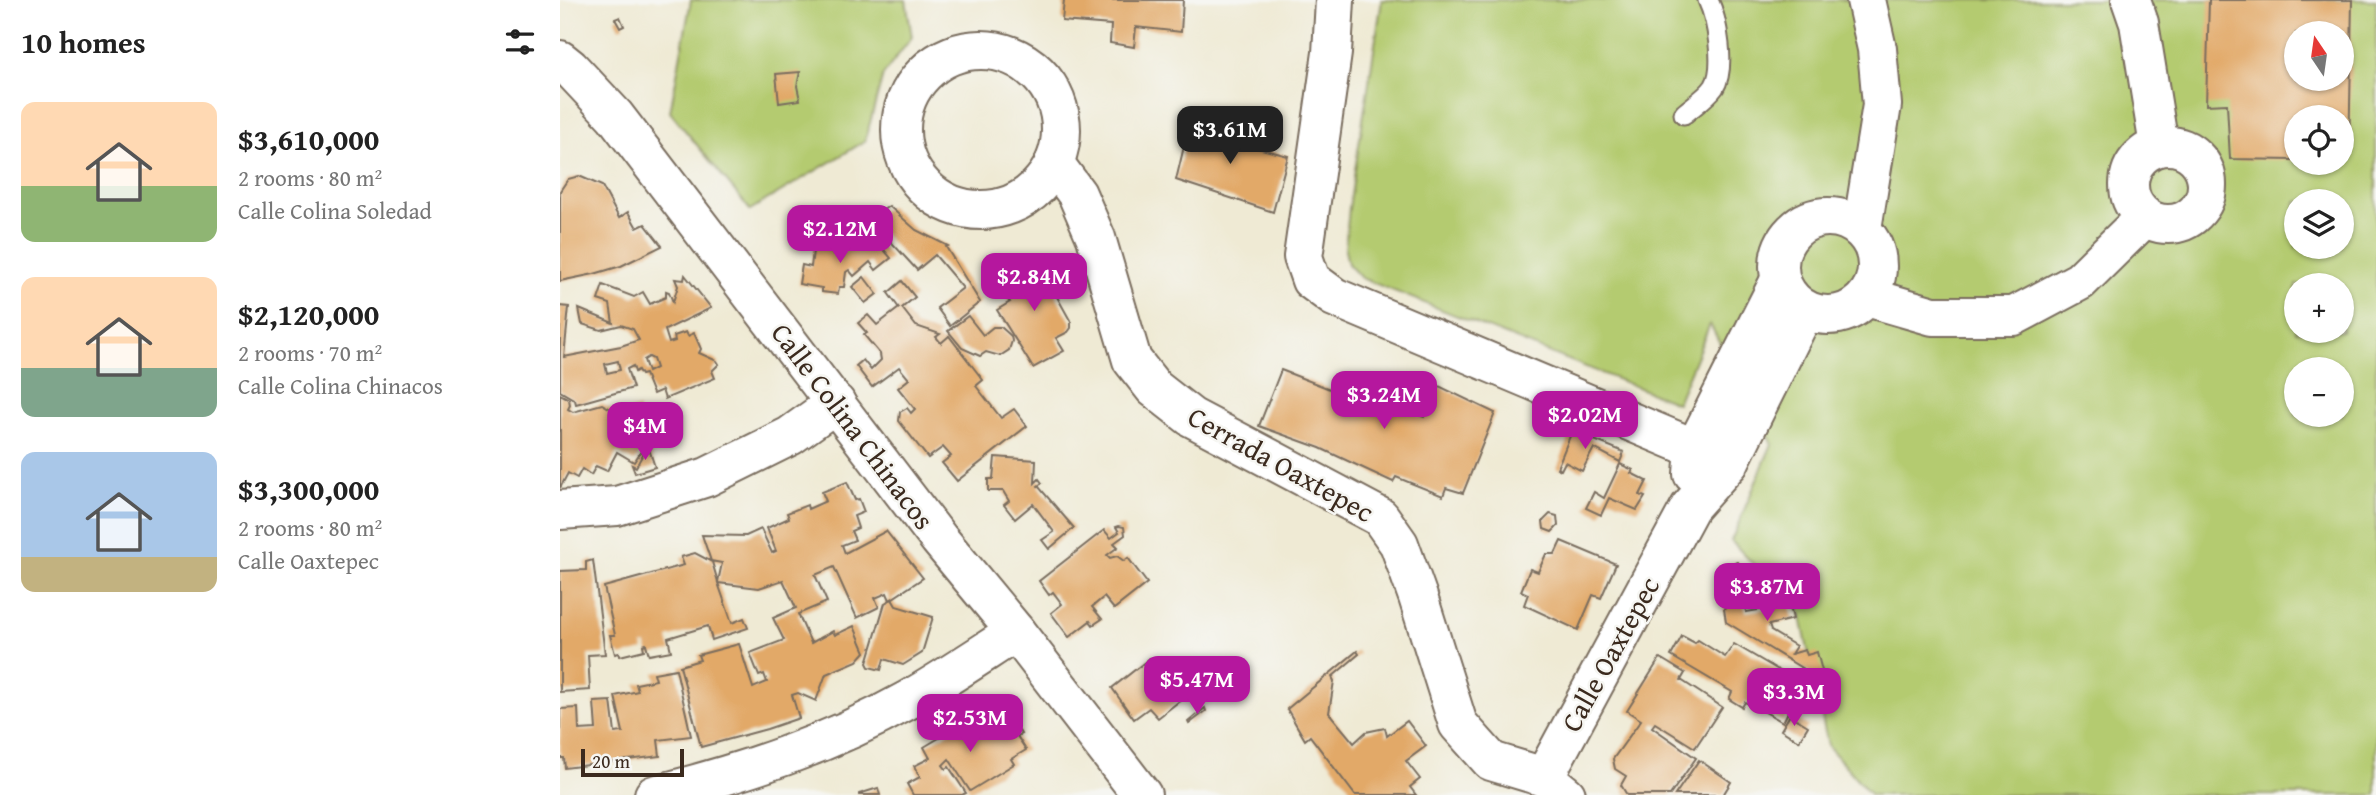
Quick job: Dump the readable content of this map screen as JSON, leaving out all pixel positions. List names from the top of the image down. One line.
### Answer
{"streets":{"street":["Calle Colina Chinacos","Cerrada Oaxtepec","Calle Oaxtepec"]},"crossings":[["Cerrada Oaxtepec","Calle Oaxtepec"]],"scale_bar":"20 m","north":"top","page":{"heading":"10 homes","map_buttons":["+","−"],"list":[{"name":"$3,610,000","note":"2 rooms · 80 m² · Calle Colina Soledad"},{"name":"$2,120,000","note":"2 rooms · 70 m² · Calle Colina Chinacos"},{"name":"$3,300,000","note":"2 rooms · 80 m² · Calle Oaxtepec"}],"price":["$3.61M","$2.12M","$2.84M","$3.24M","$2.02M","$4M","$3.87M","$5.47M","$3.3M","$2.53M"],"scale":"20 m"}}
